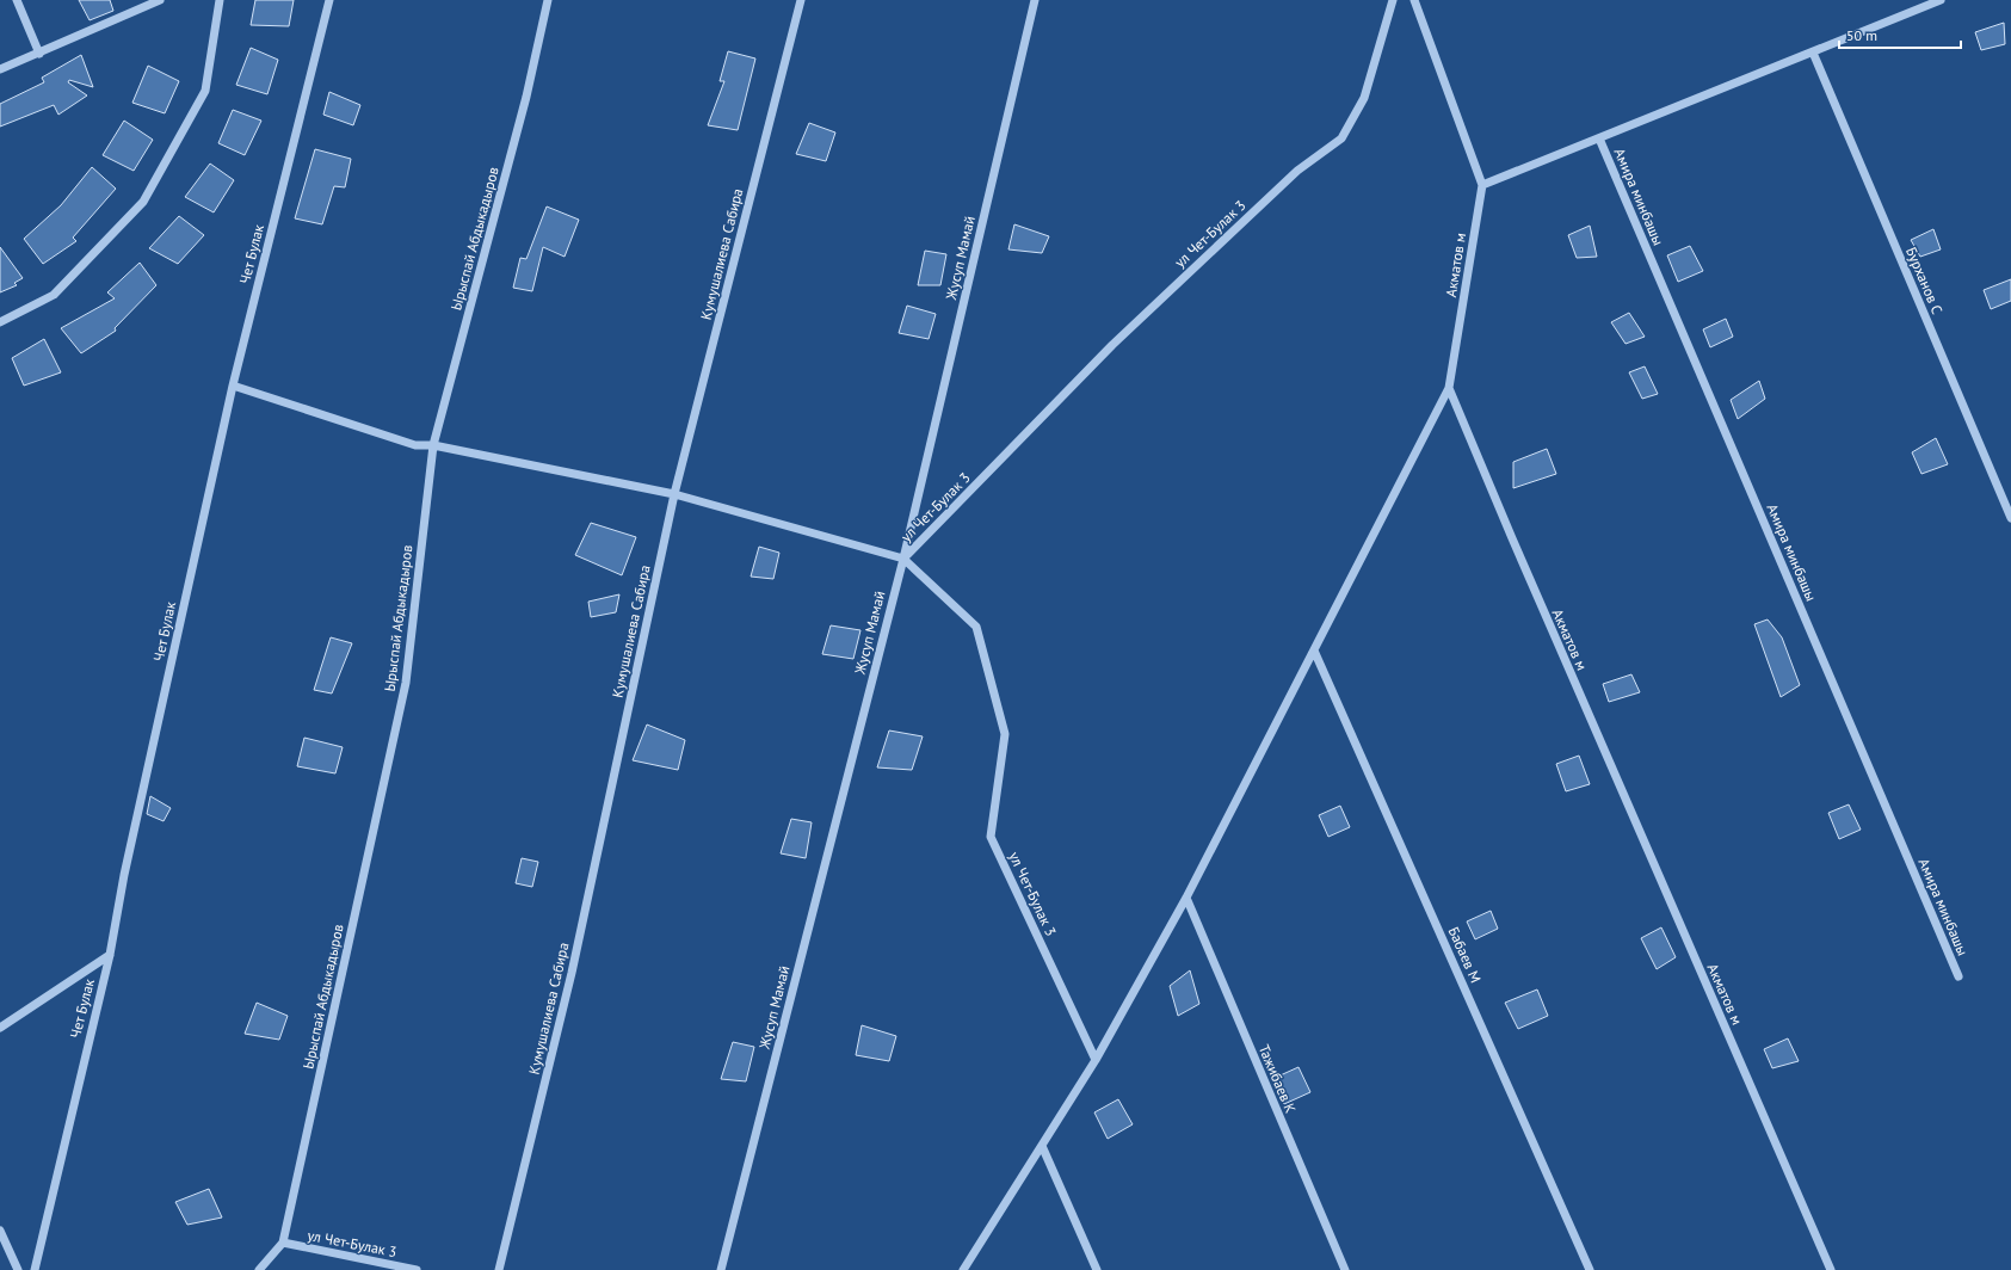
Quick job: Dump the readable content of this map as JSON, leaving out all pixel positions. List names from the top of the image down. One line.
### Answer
{"streets":{"street":["Амира минбашы","ул Чет-Булак 3","Ырыспай Абдыкадыров","Чет Булак","Кумушалиева Сабира","Жусуп Мамай","Акматов м","Бурханов С","Бабаев М","Тажибаев К"]},"crossings":[["ул Чет-Булак 3","Ырыспай Абдыкадыров"],["ул Чет-Булак 3","Жусуп Мамай"]],"scale_bar":"50 m"}
